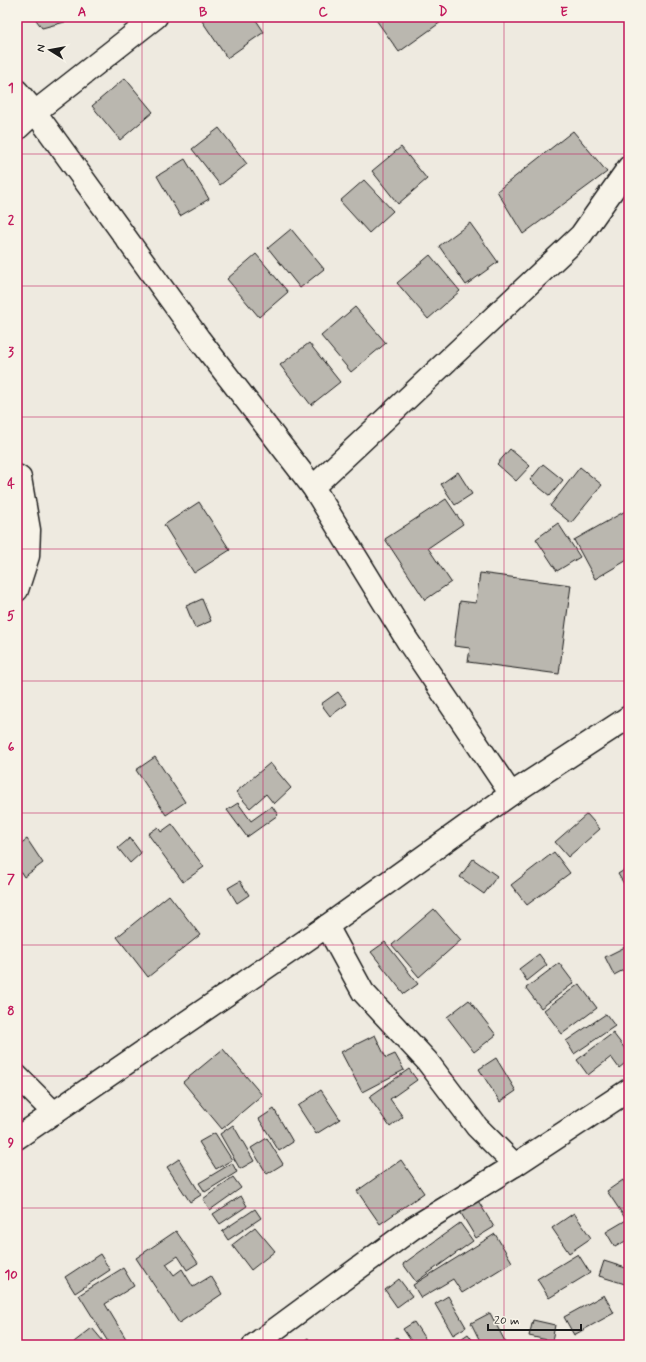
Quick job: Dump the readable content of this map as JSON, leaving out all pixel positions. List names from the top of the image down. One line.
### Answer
{"scale_bar":"20 m","north":"left","grid":{"columns":["A","B","C","D","E"],"rows":["1","2","3","4","5","6","7","8","9","10"]}}
